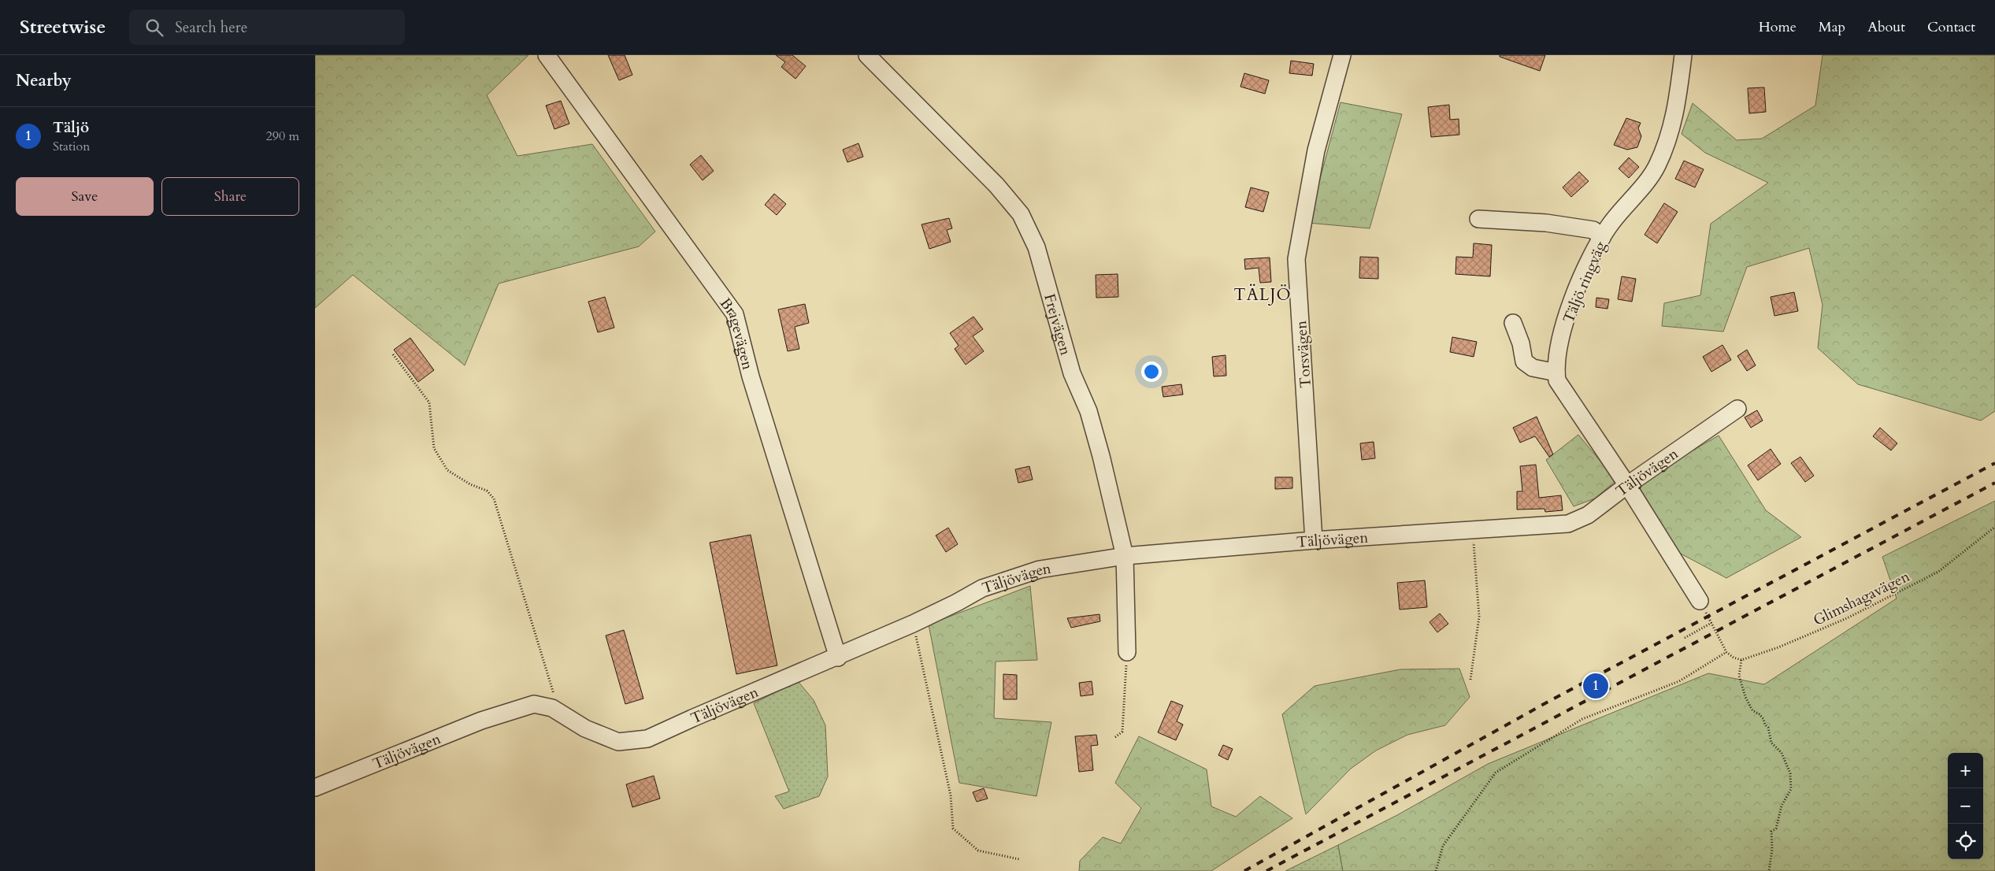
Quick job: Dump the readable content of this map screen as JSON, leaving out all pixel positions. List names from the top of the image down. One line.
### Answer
{"streets":{"street":["Täljö ringväg","Frejvägen","Bragevägen","Torsvägen","Täljövägen"],"path":["Glimshagavägen"]},"crossings":[["Täljö ringväg","Täljövägen"],["Frejvägen","Täljövägen"],["Bragevägen","Täljövägen"],["Torsvägen","Täljövägen"]],"districts":["TÄLJÖ"],"page":{"header":"Streetwise","search":"Search here","nav":["Home","Map","About","Contact"],"heading":"Nearby","list":[{"mark":"1","name":"Täljö","note":"Station","value":"290 m"}],"buttons":["Save","Share"],"pins":"1","map_buttons":["+","−"]}}
